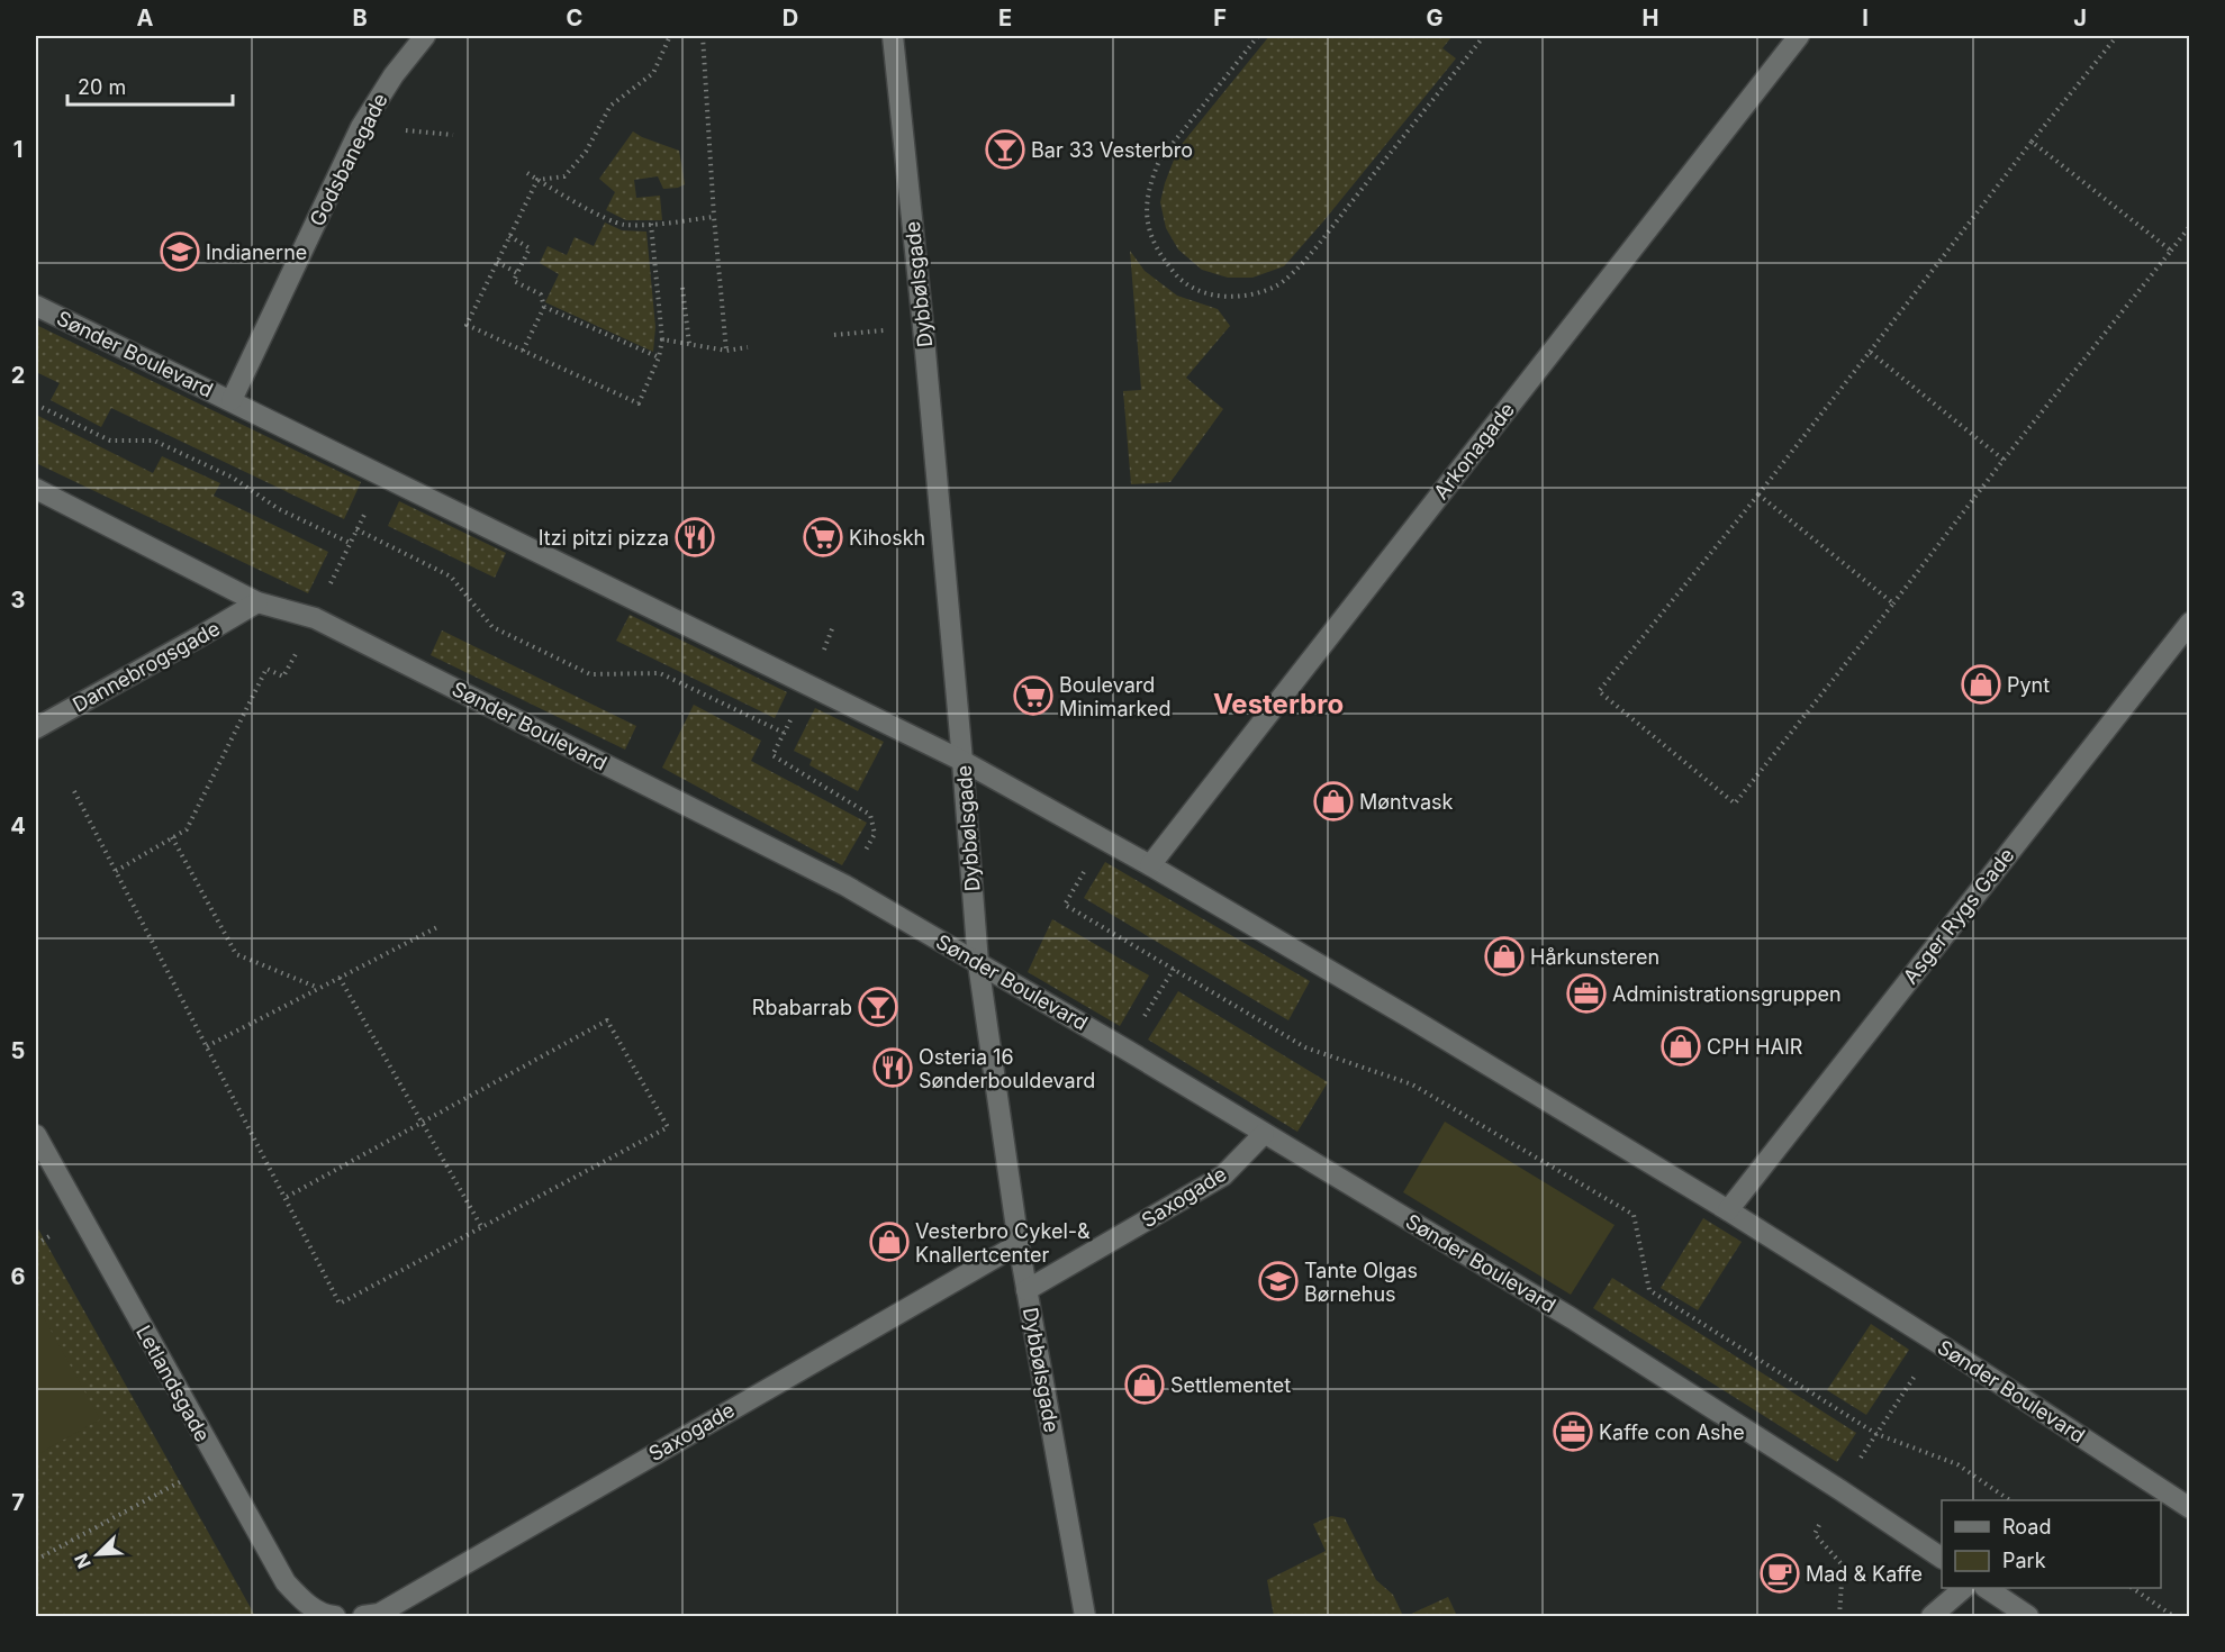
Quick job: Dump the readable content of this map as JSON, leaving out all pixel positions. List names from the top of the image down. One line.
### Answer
{"streets":{"street":["Godsbanegade","Dybbølsgade","Sønder Boulevard","Arkonagade","Dannebrogsgade","Asger Rygs Gade","Saxogade","Letlandsgade"]},"crossings":[["Godsbanegade","Sønder Boulevard"],["Dybbølsgade","Sønder Boulevard"],["Dybbølsgade","Saxogade"],["Sønder Boulevard","Arkonagade"],["Sønder Boulevard","Dannebrogsgade"],["Sønder Boulevard","Asger Rygs Gade"],["Sønder Boulevard","Saxogade"]],"districts":["Vesterbro"],"places":{"bar":["Bar 33 Vesterbro","Rbabarrab"],"school or university":["Indianerne","Tante Olgas Børnehus"],"restaurant":["Itzi pitzi pizza","Osteria 16 Sønderbouldevard"],"supermarket":["Kihoskh","Boulevard Minimarked"],"shop":["Pynt","Møntvask","Hårkunsteren","CPH HAIR","Vesterbro Cykel-& Knallertcenter","Settlementet"],"office":["Administrationsgruppen","Kaffe con Ashe"],"cafe":["Mad & Kaffe"]},"legend":["Road","Park"],"scale_bar":"20 m","north":"bottom left","grid":{"columns":["A","B","C","D","E","F","G","H","I","J"],"rows":["1","2","3","4","5","6","7"]}}
